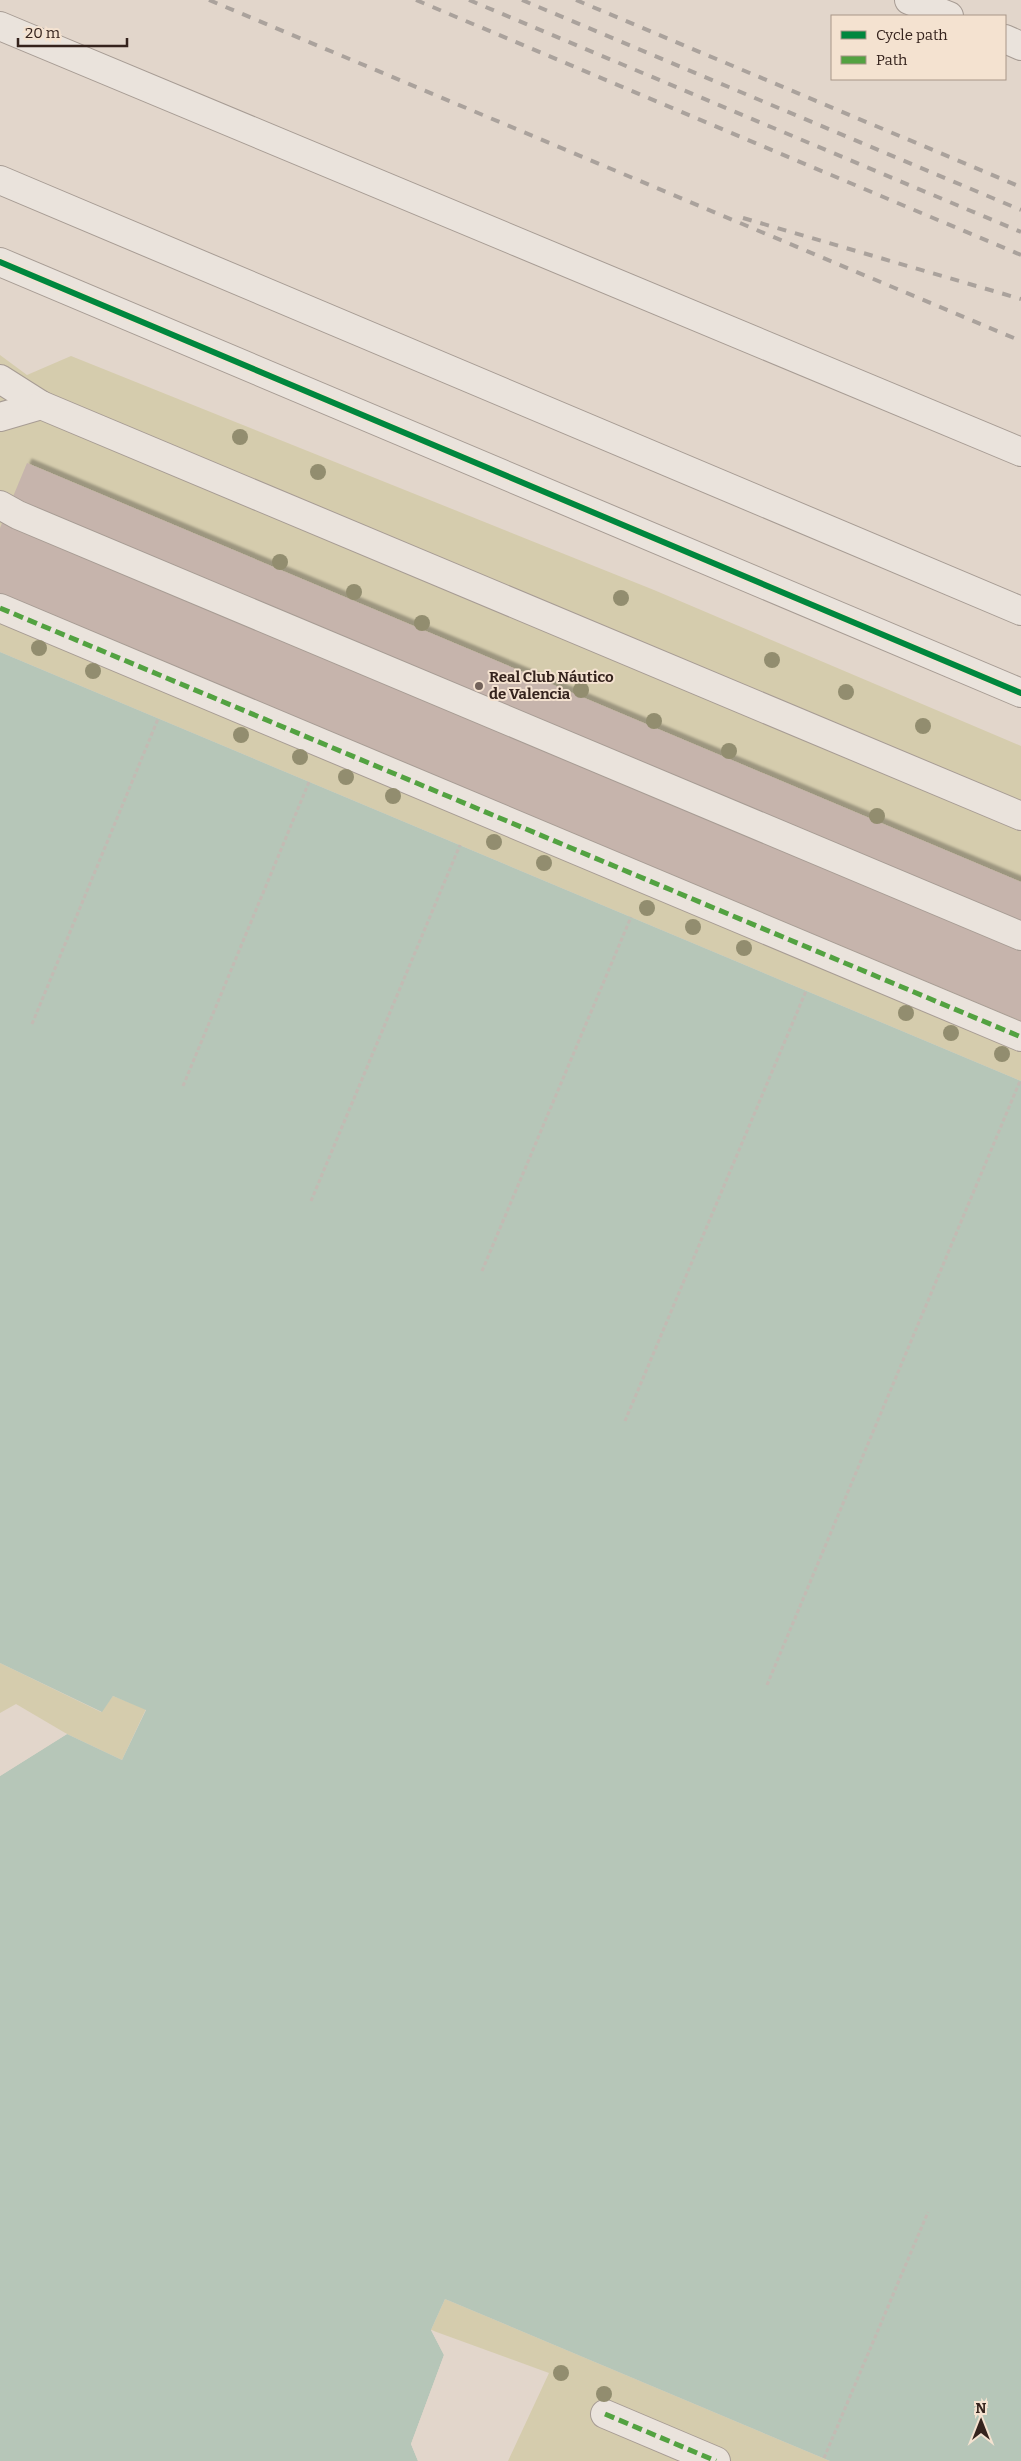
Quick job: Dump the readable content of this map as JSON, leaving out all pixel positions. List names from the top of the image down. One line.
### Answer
{"places":["Real Club Náutico de Valencia"],"legend":["Cycle path","Path"],"scale_bar":"20 m","north":"top"}
